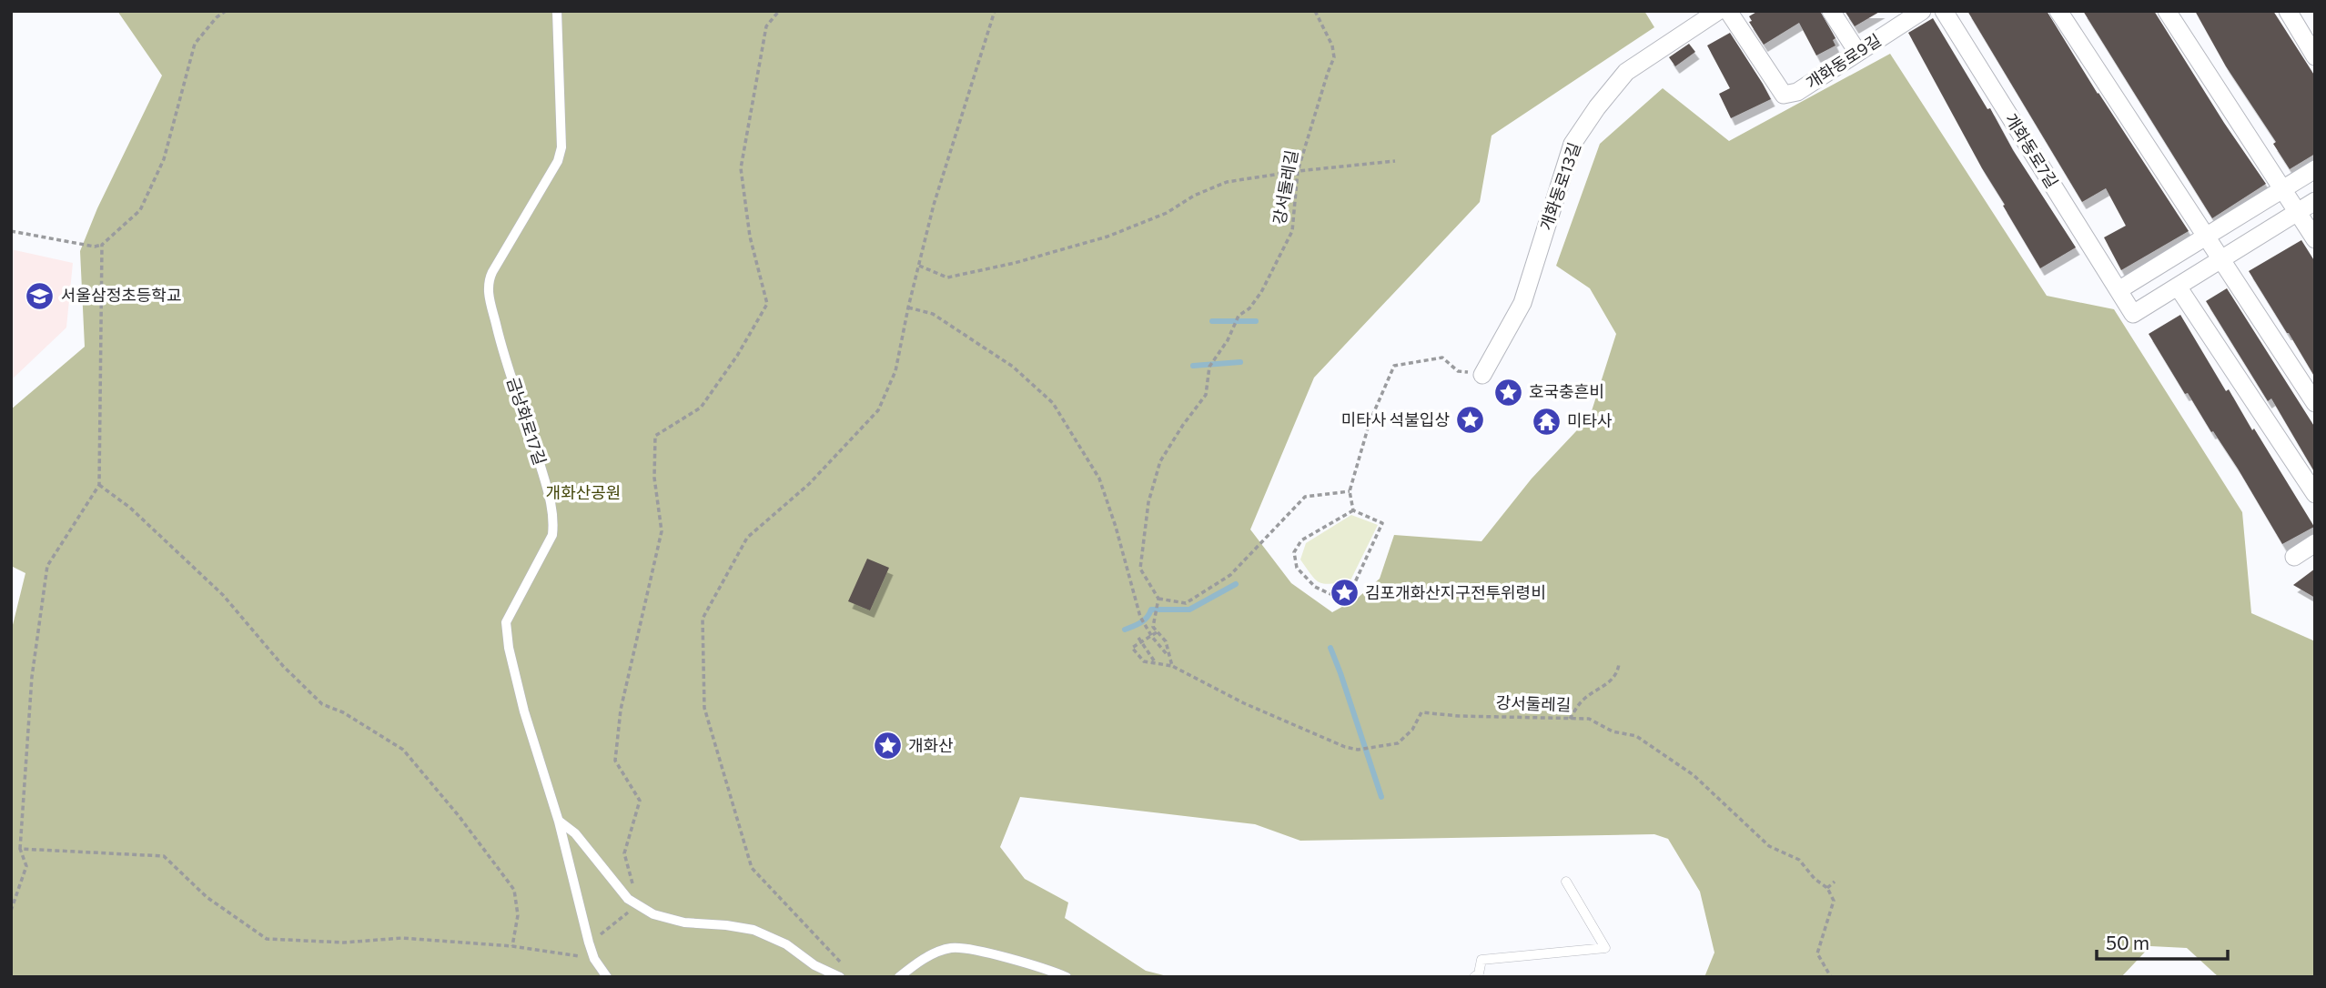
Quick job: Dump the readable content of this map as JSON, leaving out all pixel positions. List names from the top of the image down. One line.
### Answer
{"streets":{"street":["개화동로9길","개화동로7길","개화동로13길"],"lane":["금낭화로17길"],"path":["강서둘레길"]},"parks":["개화산공원"],"places":{"school or university":["서울삼정초등학교"],"place":["호국충흔비","미타사 석불입상","김포개화산지구전투위령비","개화산"],"temple":["미타사"]},"scale_bar":"50 m"}
